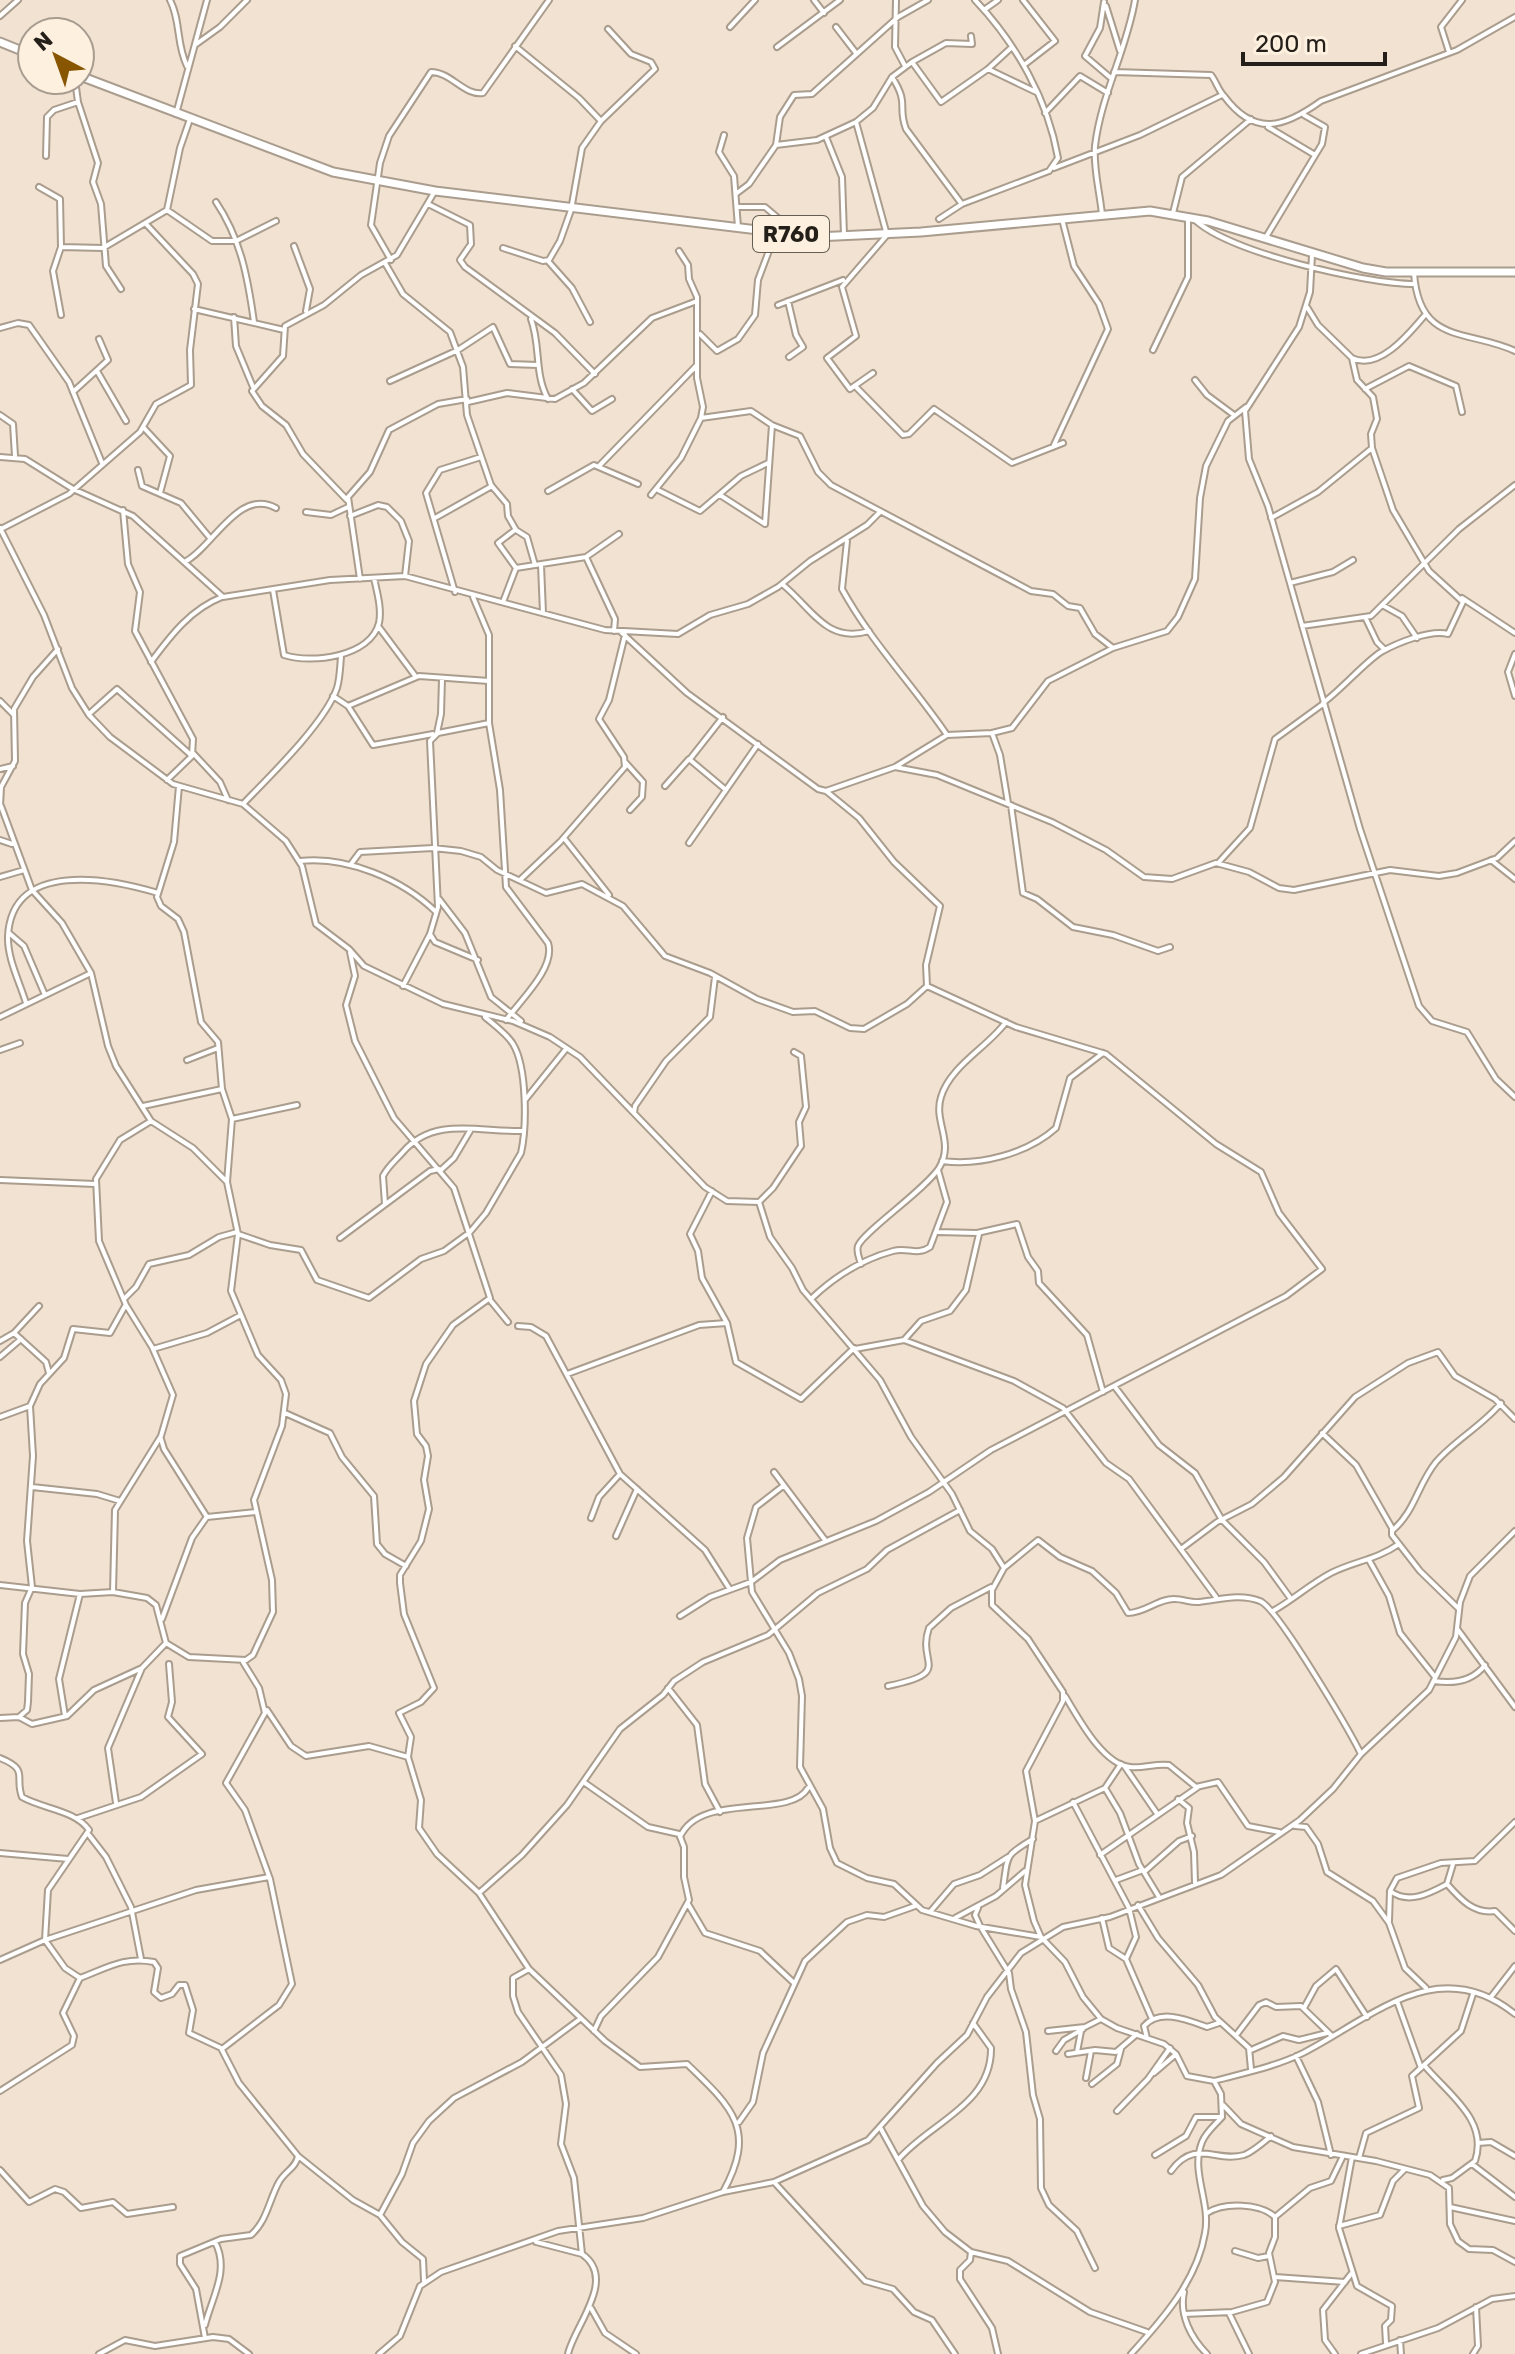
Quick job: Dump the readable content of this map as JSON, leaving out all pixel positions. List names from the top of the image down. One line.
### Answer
{"streets":{"main road":["R760"]},"scale_bar":"200 m","north":"top left"}
